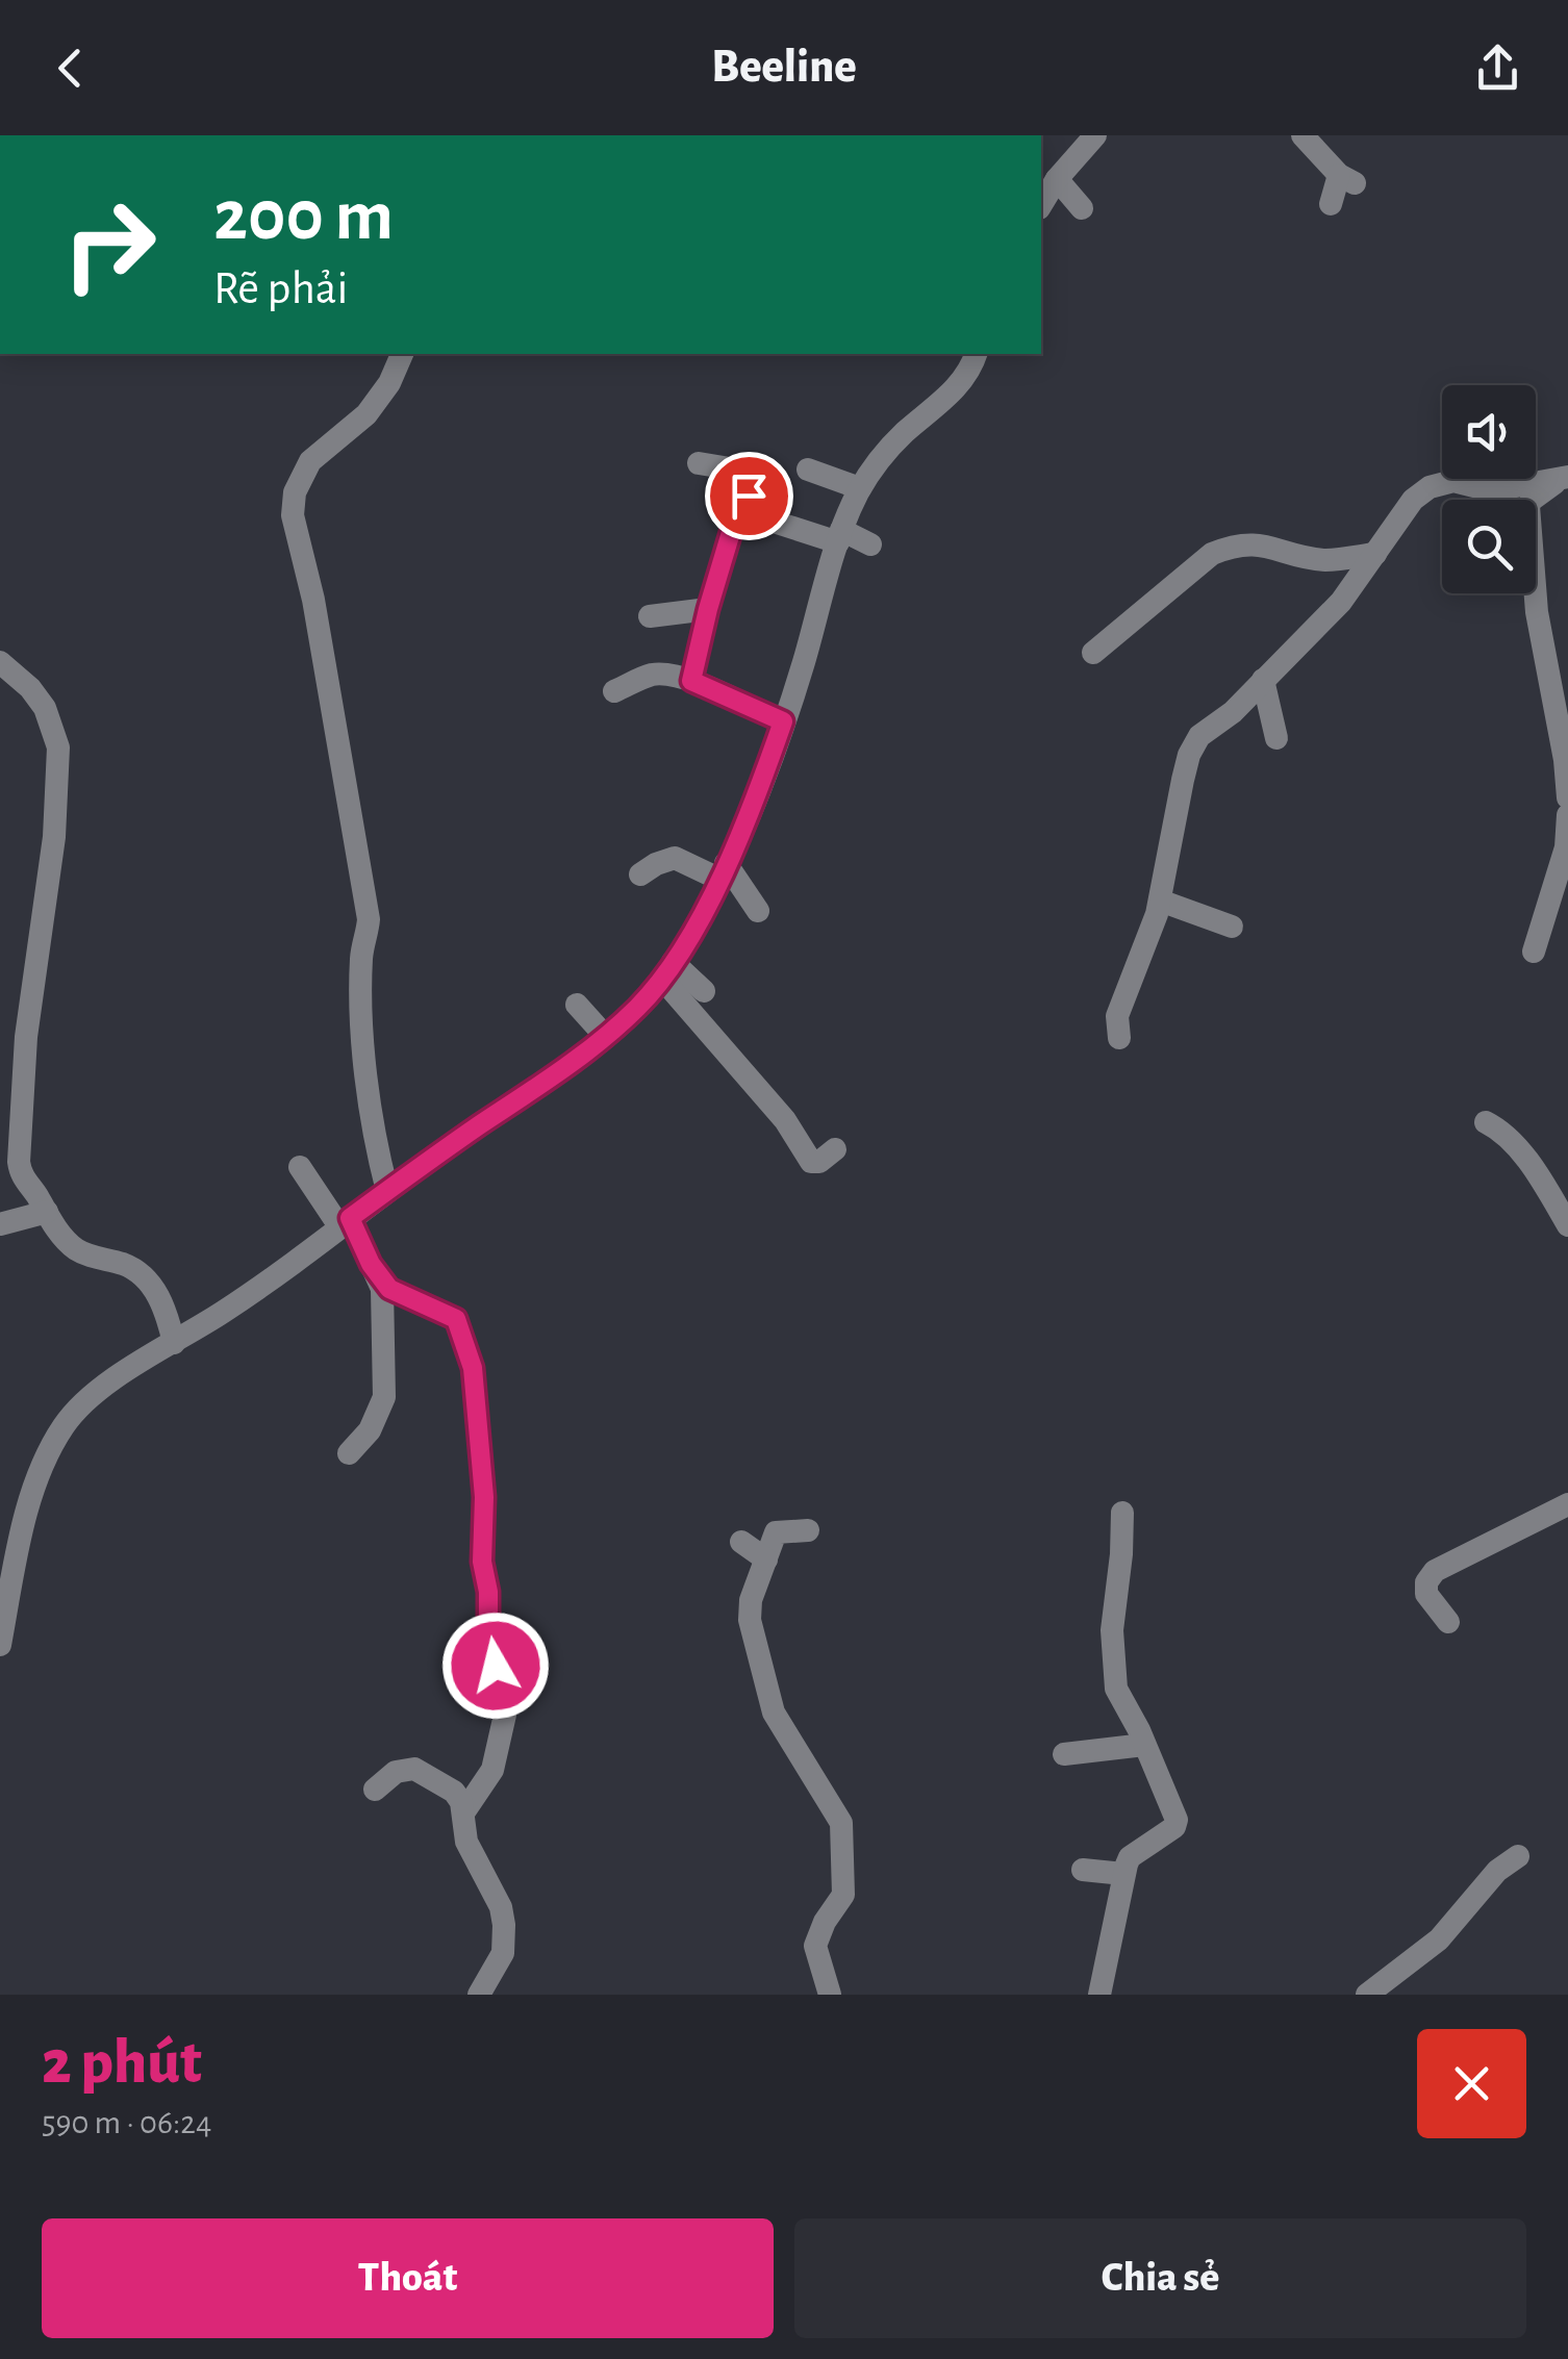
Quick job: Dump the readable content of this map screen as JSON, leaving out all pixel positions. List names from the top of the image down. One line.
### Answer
{"page":{"header":"Beeline","turn":["200 m","Rẽ phải"],"heading":["2 phút","590 m · 06:24"],"buttons":["Thoát","Chia sẻ"]}}
